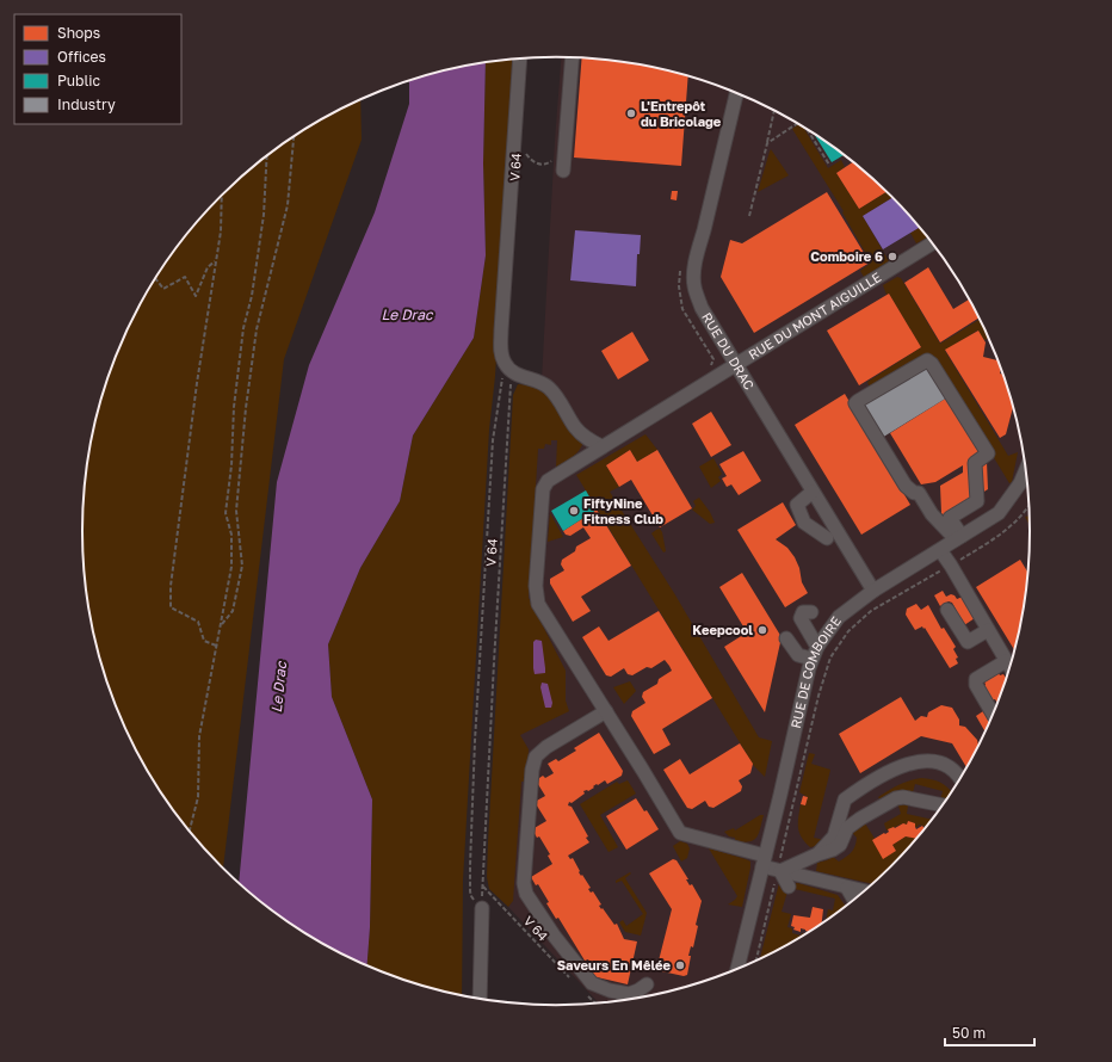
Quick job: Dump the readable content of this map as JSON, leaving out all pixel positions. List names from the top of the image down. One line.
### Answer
{"streets":{"street":["RUE DU MONT AIGUILLE","RUE DU DRAC","RUE DE COMBOIRE"],"path":["V 64"]},"crossings":[["RUE DU MONT AIGUILLE","RUE DU DRAC"],["RUE DU MONT AIGUILLE","RUE DE COMBOIRE"],["RUE DU DRAC","RUE DE COMBOIRE"]],"water":["Le Drac"],"places":["L'Entrepôt du Bricolage","Comboire 6","FiftyNine Fitness Club","Keepcool","Saveurs En Mêlée"],"legend":["Shops","Offices","Public","Industry"],"scale_bar":"50 m"}
